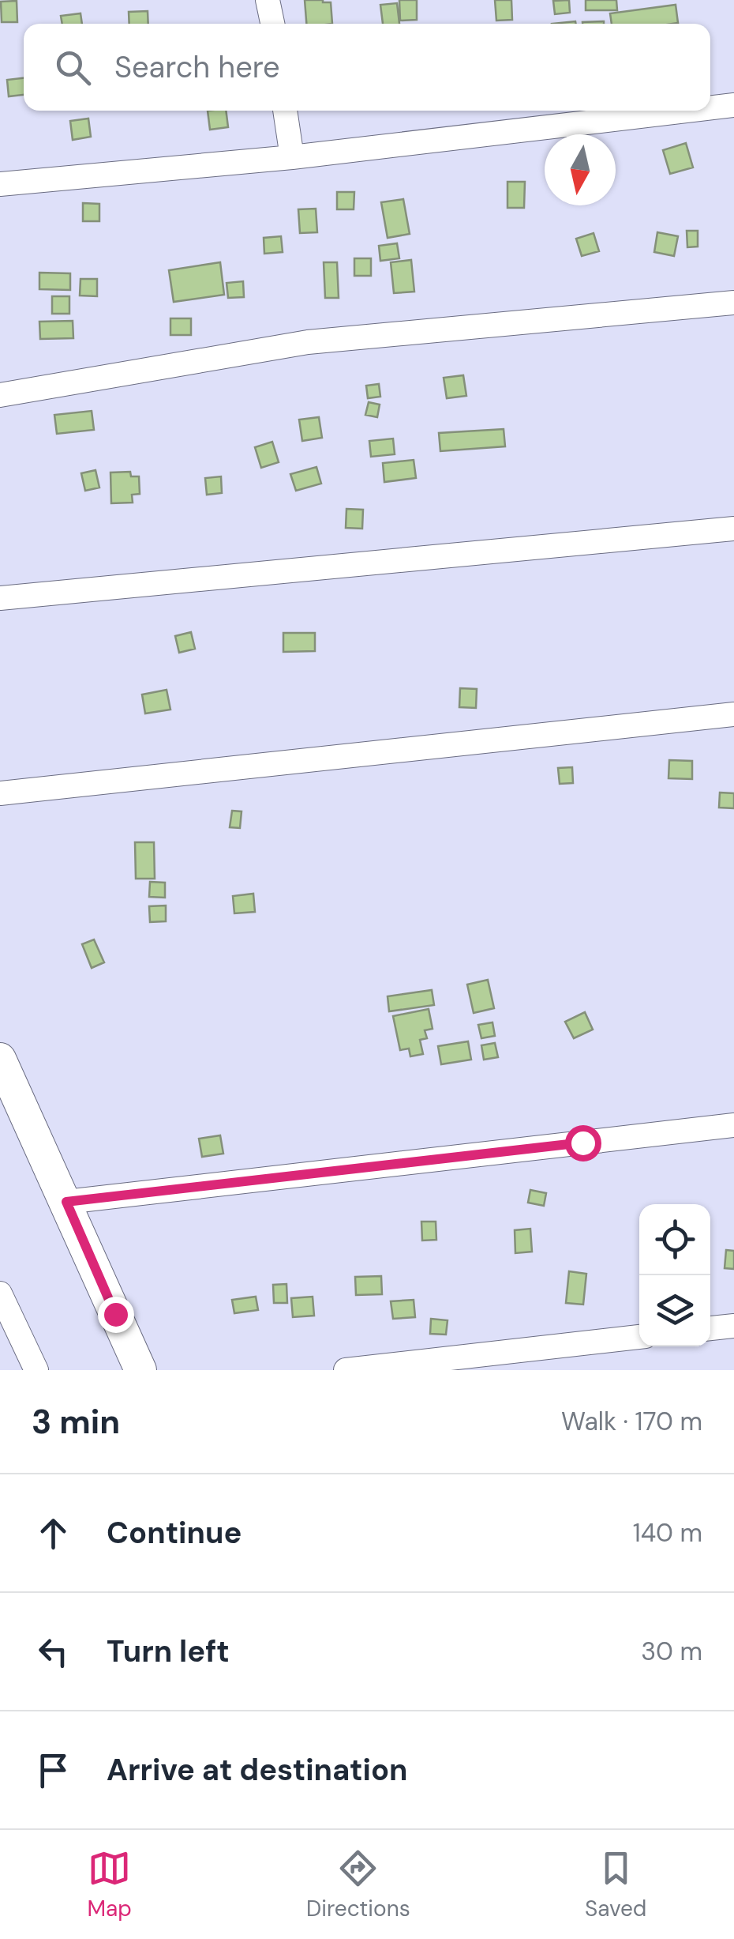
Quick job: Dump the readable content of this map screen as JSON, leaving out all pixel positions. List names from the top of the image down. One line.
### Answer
{"north":"bottom","page":{"search":"Search here","heading":["3 min","Walk · 170 m"],"list":[["Continue","140 m"],["Turn left","30 m"],"Arrive at destination"],"nav":["Map","Directions","Saved"]}}
